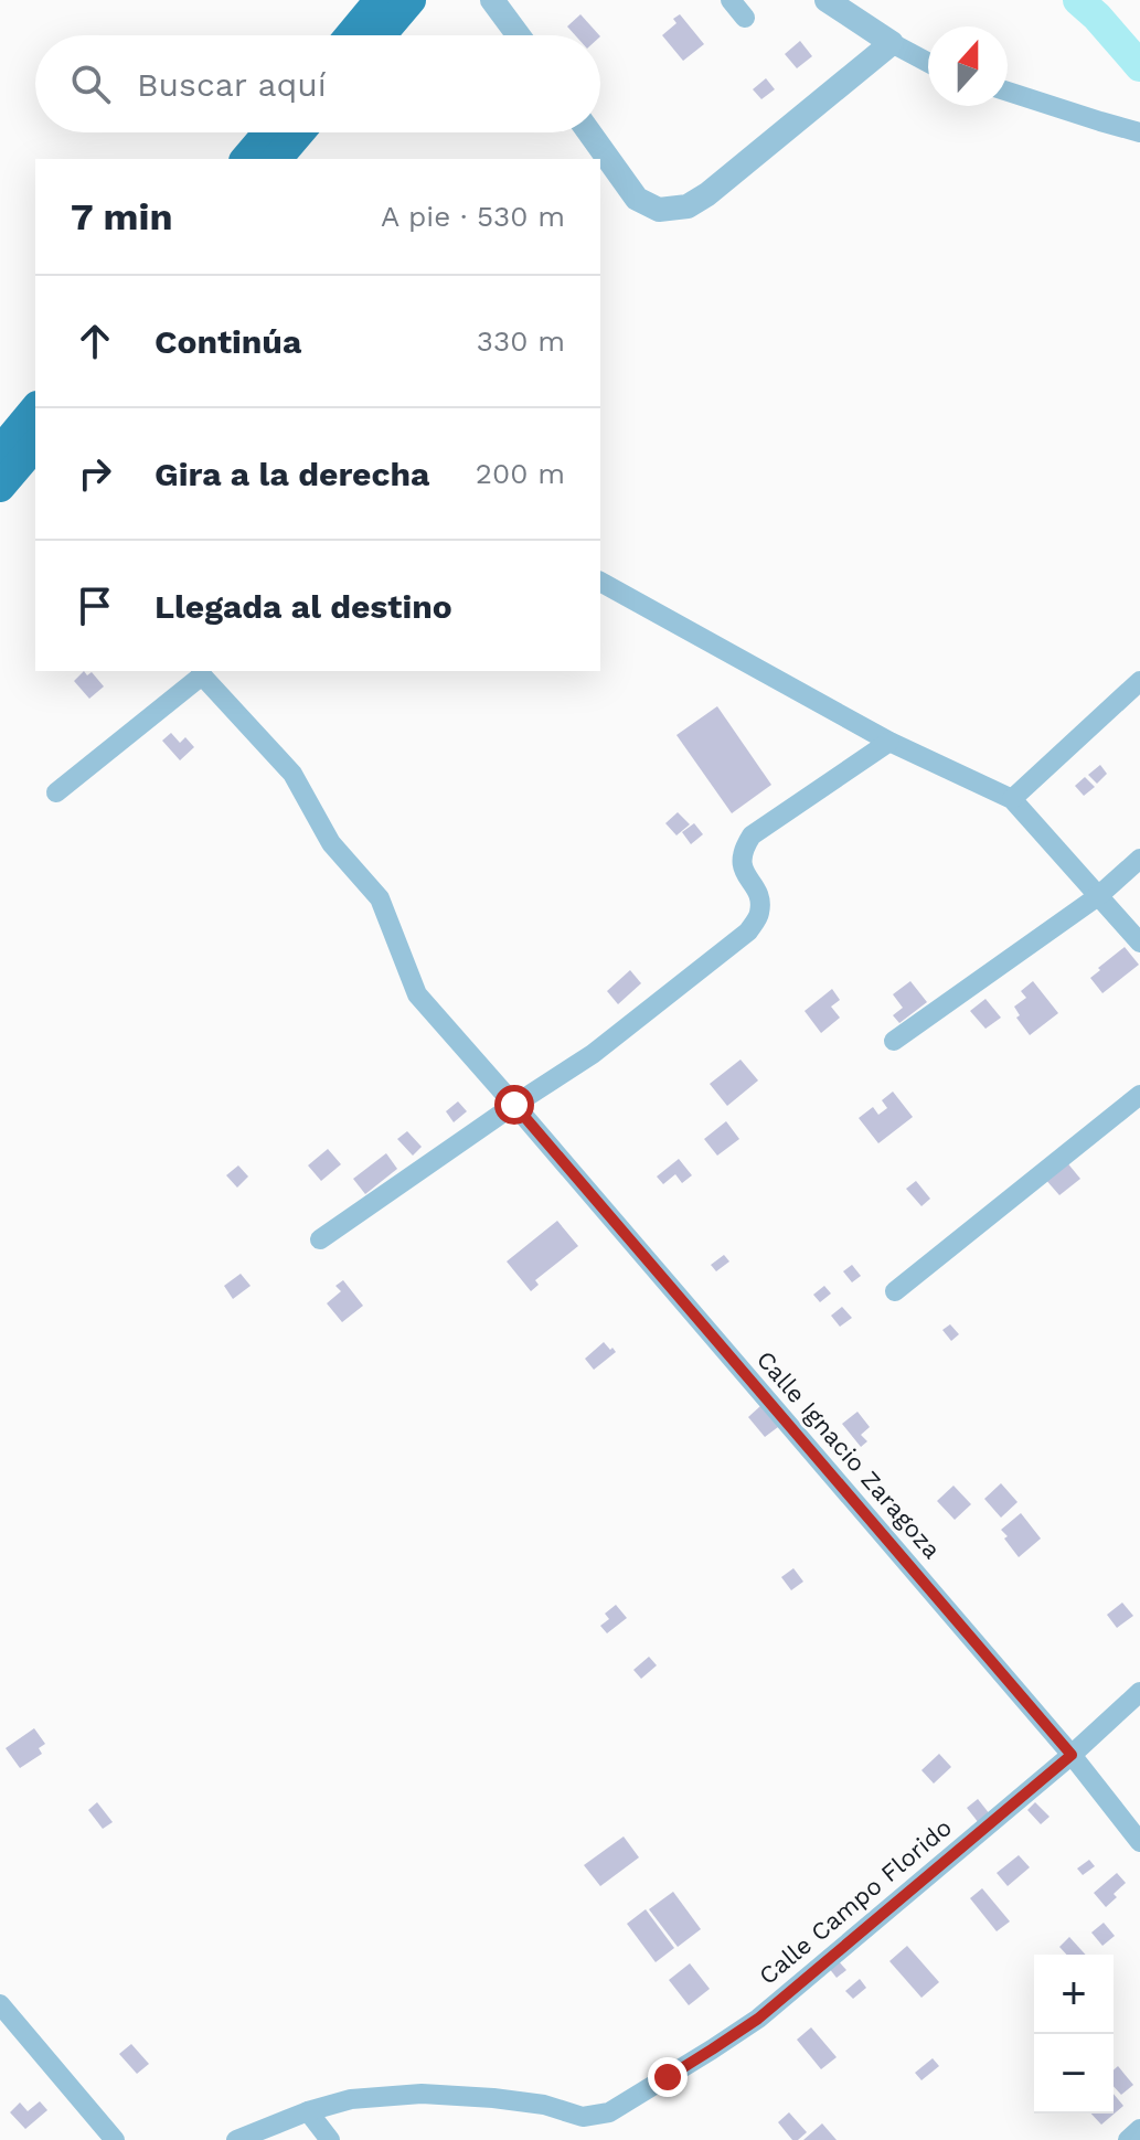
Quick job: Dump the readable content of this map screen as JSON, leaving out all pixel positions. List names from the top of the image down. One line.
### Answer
{"streets":{"street":["Calle Ignacio Zaragoza","Calle Campo Florido"]},"crossings":[["Calle Ignacio Zaragoza","Calle Campo Florido"]],"north":"top","page":{"search":"Buscar aquí","heading":["7 min","A pie · 530 m"],"list":[["Continúa","330 m"],["Gira a la derecha","200 m"],"Llegada al destino"],"map_buttons":["+","−"]}}
